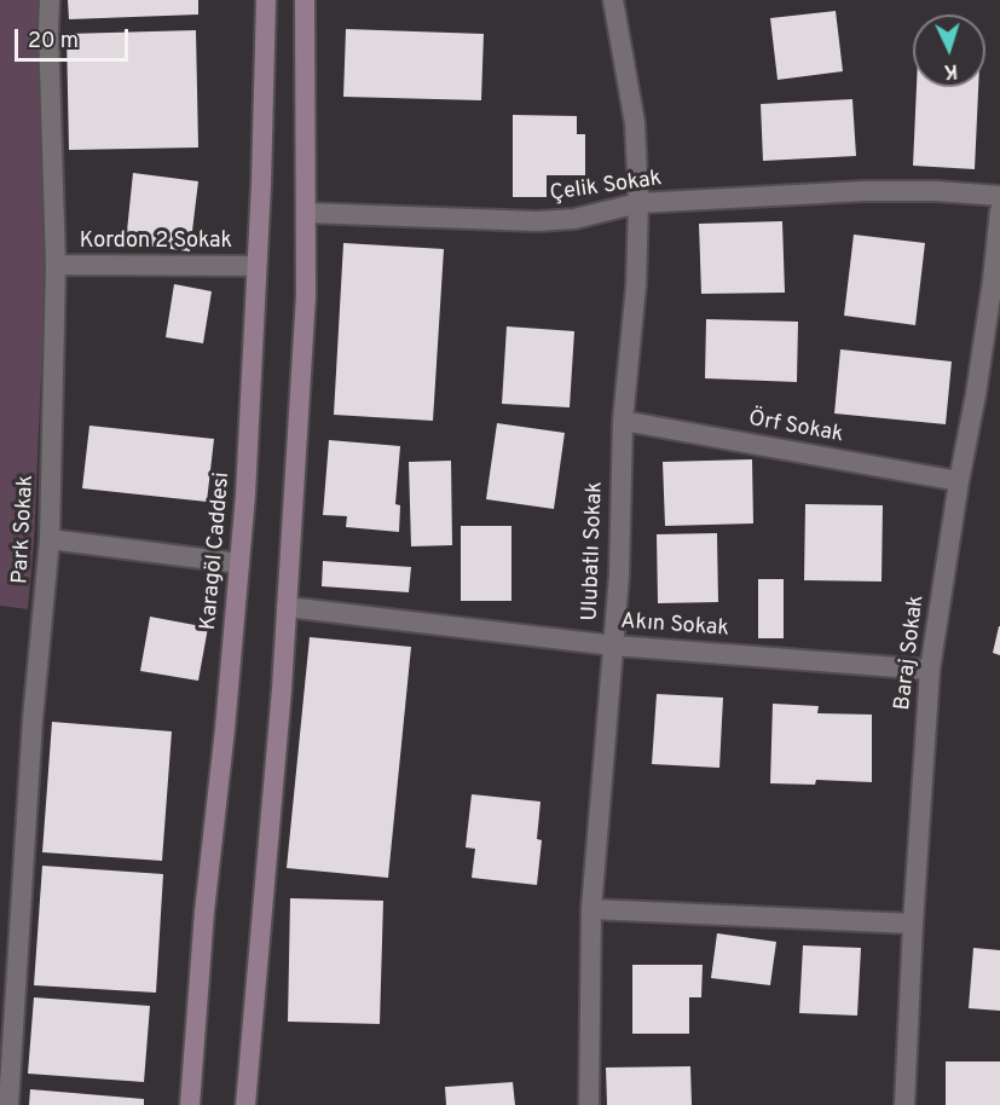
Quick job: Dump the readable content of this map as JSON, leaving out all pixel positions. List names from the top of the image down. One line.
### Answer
{"streets":{"main road":["Karagöl Caddesi"],"street":["Çelik Sokak","Kordon 2 Sokak","Örf Sokak","Park Sokak","Ulubatlı Sokak","Akın Sokak","Baraj Sokak"]},"crossings":[["Çelik Sokak","Ulubatlı Sokak"],["Kordon 2 Sokak","Park Sokak"],["Kordon 2 Sokak","Karagöl Caddesi"],["Örf Sokak","Ulubatlı Sokak"],["Örf Sokak","Baraj Sokak"],["Ulubatlı Sokak","Akın Sokak"],["Akın Sokak","Baraj Sokak"]],"scale_bar":"20 m","north":"bottom"}
